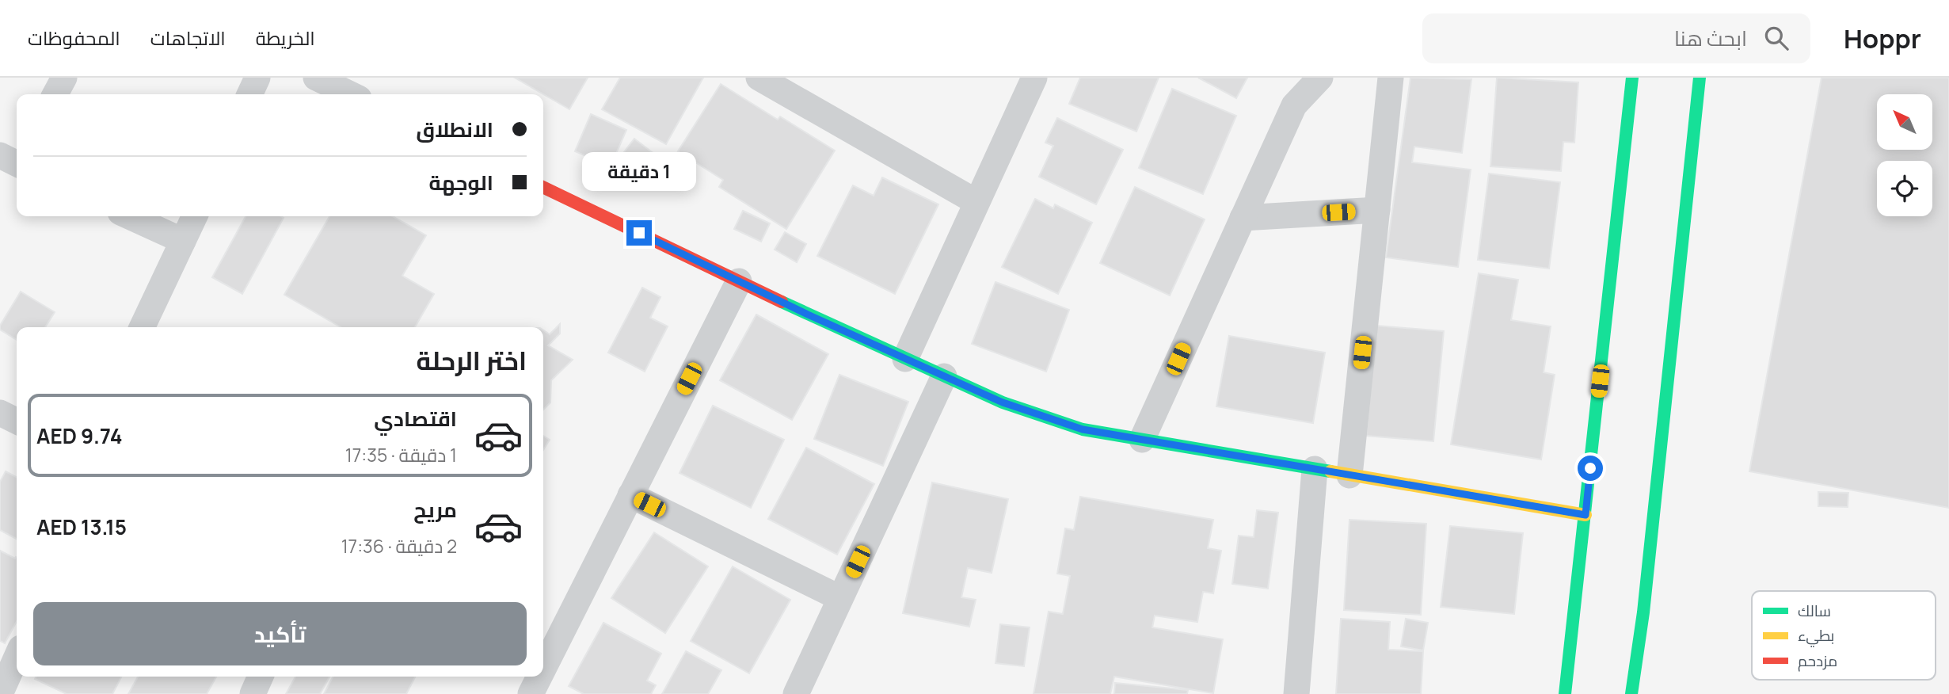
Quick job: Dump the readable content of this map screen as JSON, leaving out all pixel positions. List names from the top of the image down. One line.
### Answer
{"legend":["سالك","بطيء","مزدحم"],"north":"top left","page":{"header":"Hoppr","search":"ابحث هنا","nav":["الخريطة","الاتجاهات","المحفوظات"],"banner":["الانطلاق","الوجهة"],"bubble":"1 دقيقة","heading":"اختر الرحلة","list":[{"name":"اقتصادي","note":"1 دقيقة · 17:35","value":"AED 9.74"},{"name":"مريح","note":"2 دقيقة · 17:36","value":"AED 13.15"}],"buttons":"تأكيد"}}
